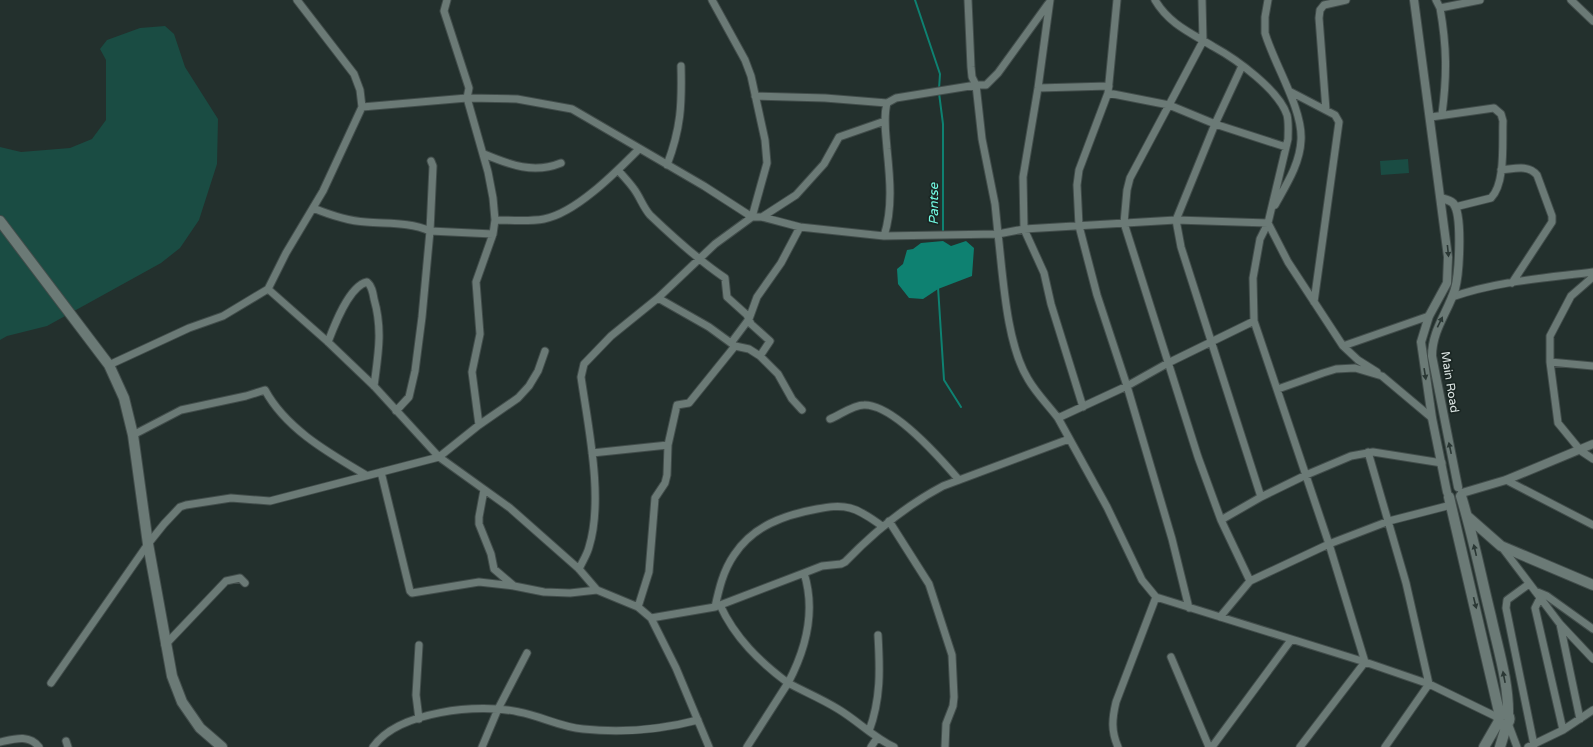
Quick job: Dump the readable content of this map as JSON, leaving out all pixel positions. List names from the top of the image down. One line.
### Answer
{"streets":{"street":["Main Road"]},"water":["Pantse"]}
